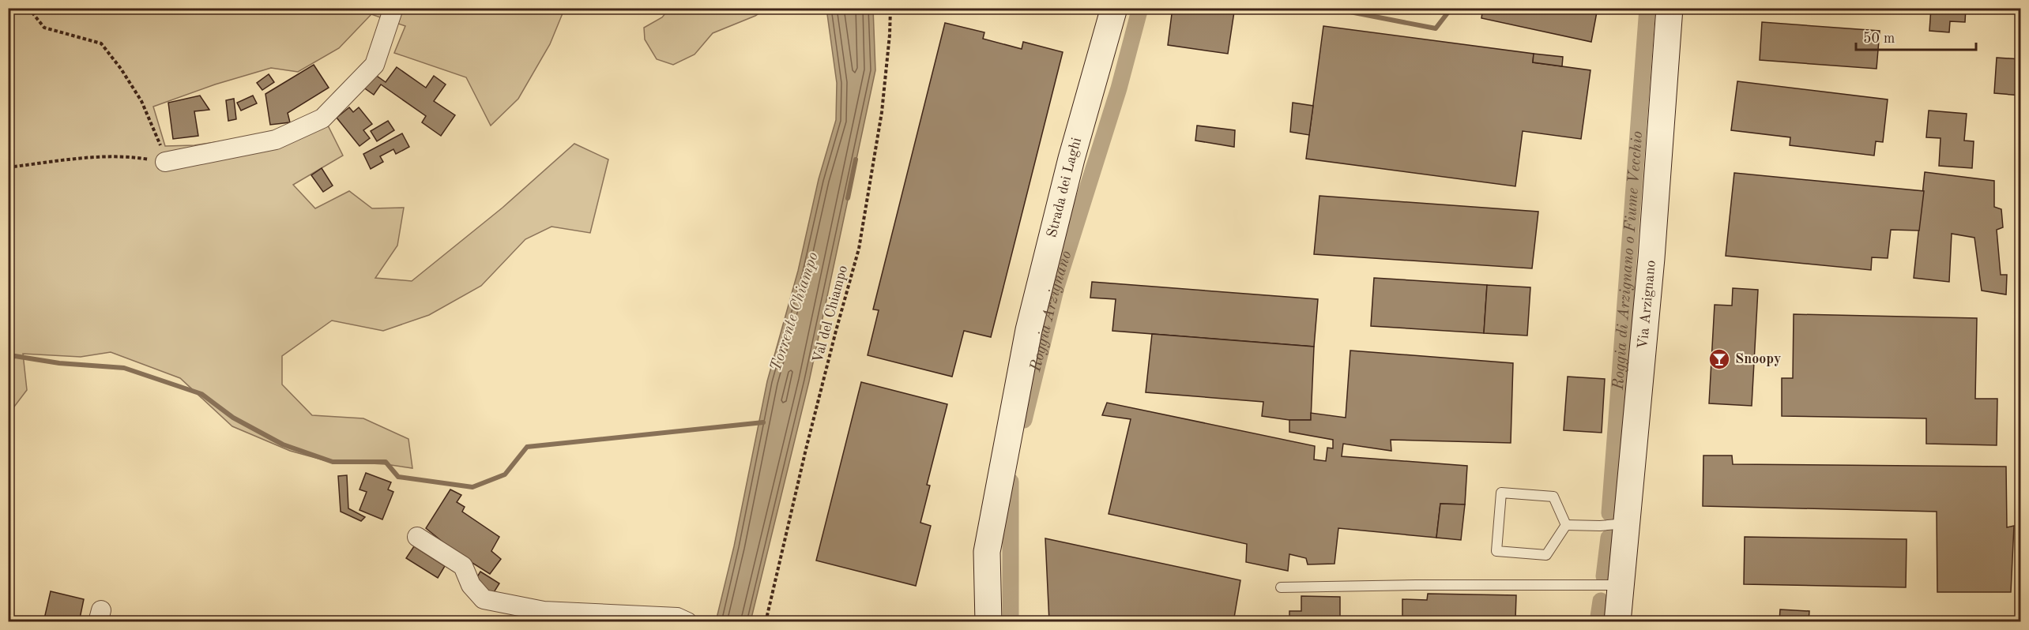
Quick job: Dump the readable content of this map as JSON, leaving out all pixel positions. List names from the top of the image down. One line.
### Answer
{"streets":{"street":["Strada dei Laghi","Via Arzignano"],"path":["Val del Chiampo"]},"water":["Roggia di Arzignano o Fiume Vecchio","Roggia Arzignano","Torrente Chiampo"],"places":{"bar":["Snoopy"]},"scale_bar":"50 m"}
